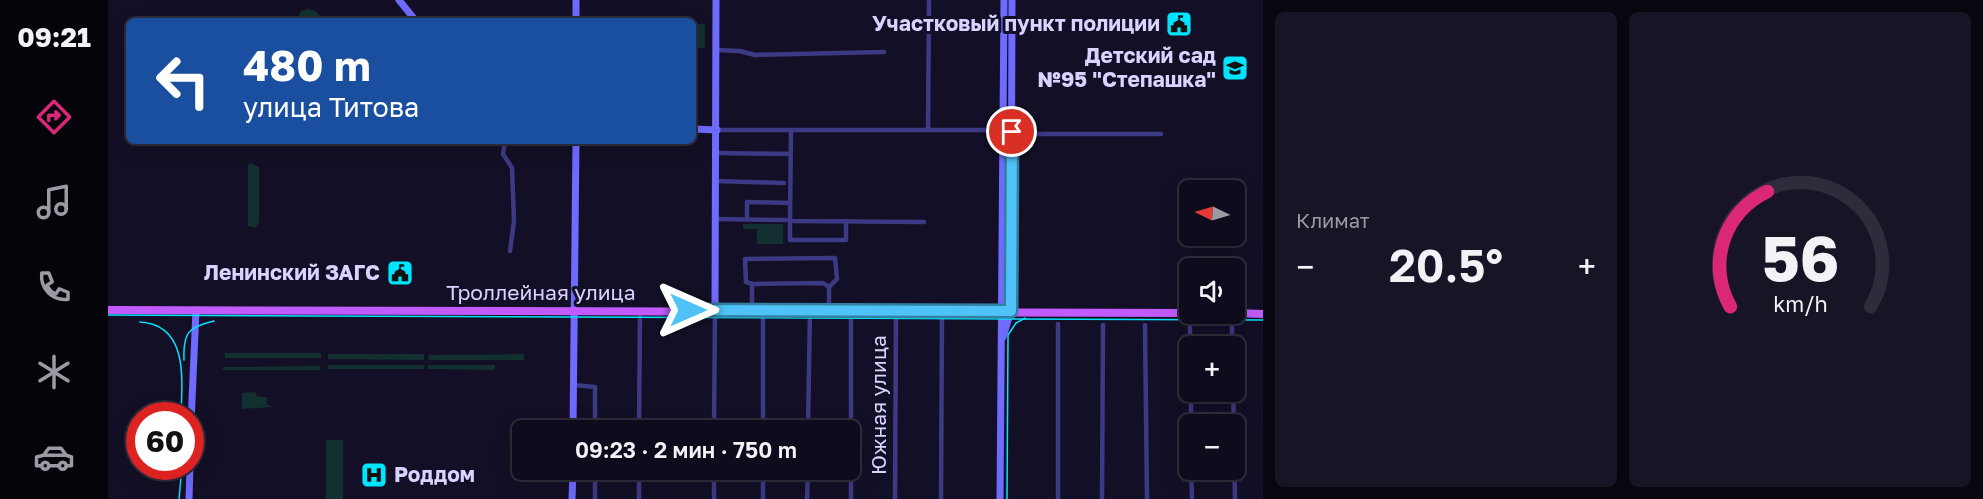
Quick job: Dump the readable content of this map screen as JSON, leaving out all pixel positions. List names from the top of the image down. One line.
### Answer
{"streets":{"main road":["Троллейная улица"],"street":["Южная улица"]},"crossings":[["Троллейная улица","Южная улица"]],"places":{"public building":["Участковый пункт полиции","Ленинский ЗАГС"],"school or university":["Детский сад №95 \"Степашка\""],"hospital":["Роддом"]},"north":"left","page":{"tabs":"09:21","tile":"Климат","turn":["480 m","улица Титова"],"map_buttons":["+","−"],"heat":["−","20.5°","+"],"limit":"60","trip":"09:23 · 2 мин · 750 m","gauge":["56","km/h"]}}
